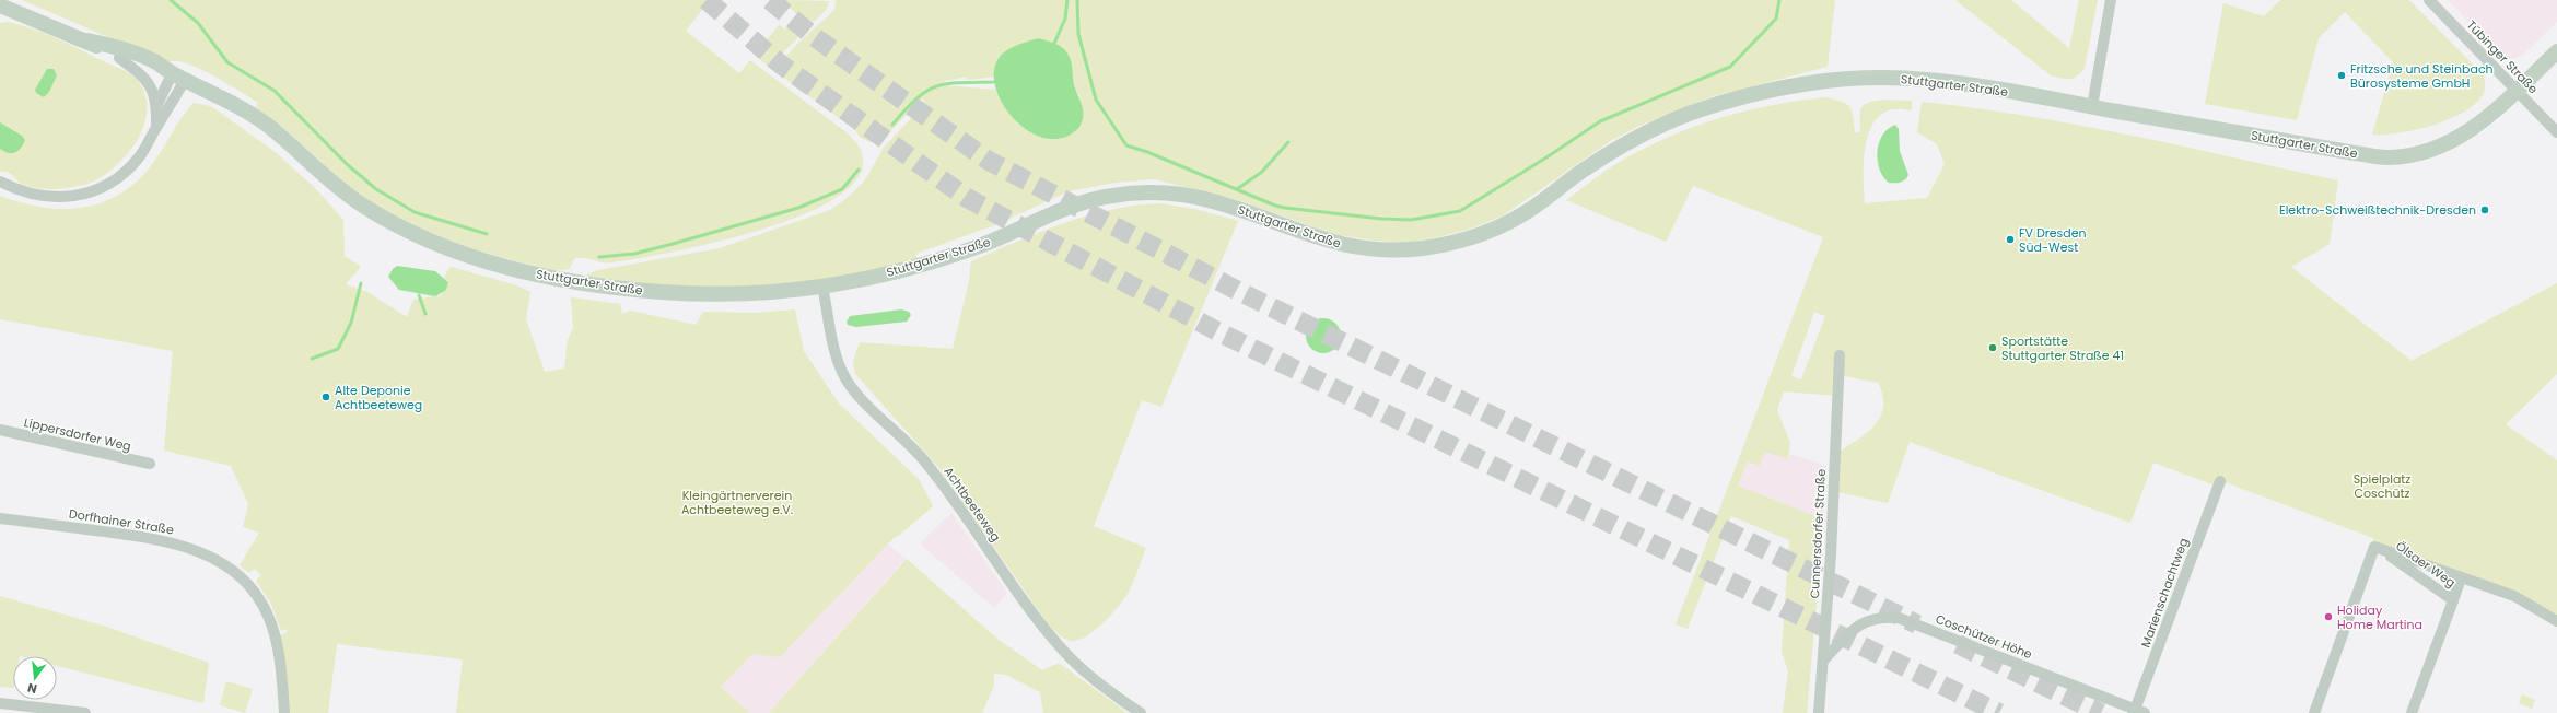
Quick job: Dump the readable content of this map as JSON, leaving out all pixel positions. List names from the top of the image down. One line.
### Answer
{"streets":{"main road":["Stuttgarter Straße"],"street":["Tübinger Straße","Lippersdorfer Weg","Achtbeeteweg","Dorfhainer Straße","Cunnersdorfer Straße","Ölsaer Weg","Marienschachtweg","Coschützer Höhe"]},"crossings":[["Tübinger Straße","Stuttgarter Straße"],["Stuttgarter Straße","Achtbeeteweg"],["Cunnersdorfer Straße","Coschützer Höhe"],["Marienschachtweg","Coschützer Höhe"]],"parks":["Spielplatz Coschütz","Kleingärtnerverein Achtbeeteweg e.V."],"places":["Fritzsche und Steinbach Bürosysteme GmbH","Elektro-Schweißtechnik-Dresden","FV Dresden Süd-West","Sportstätte Stuttgarter Straße 41","Alte Deponie Achtbeeteweg","Holiday Home Martina"],"north":"bottom"}
